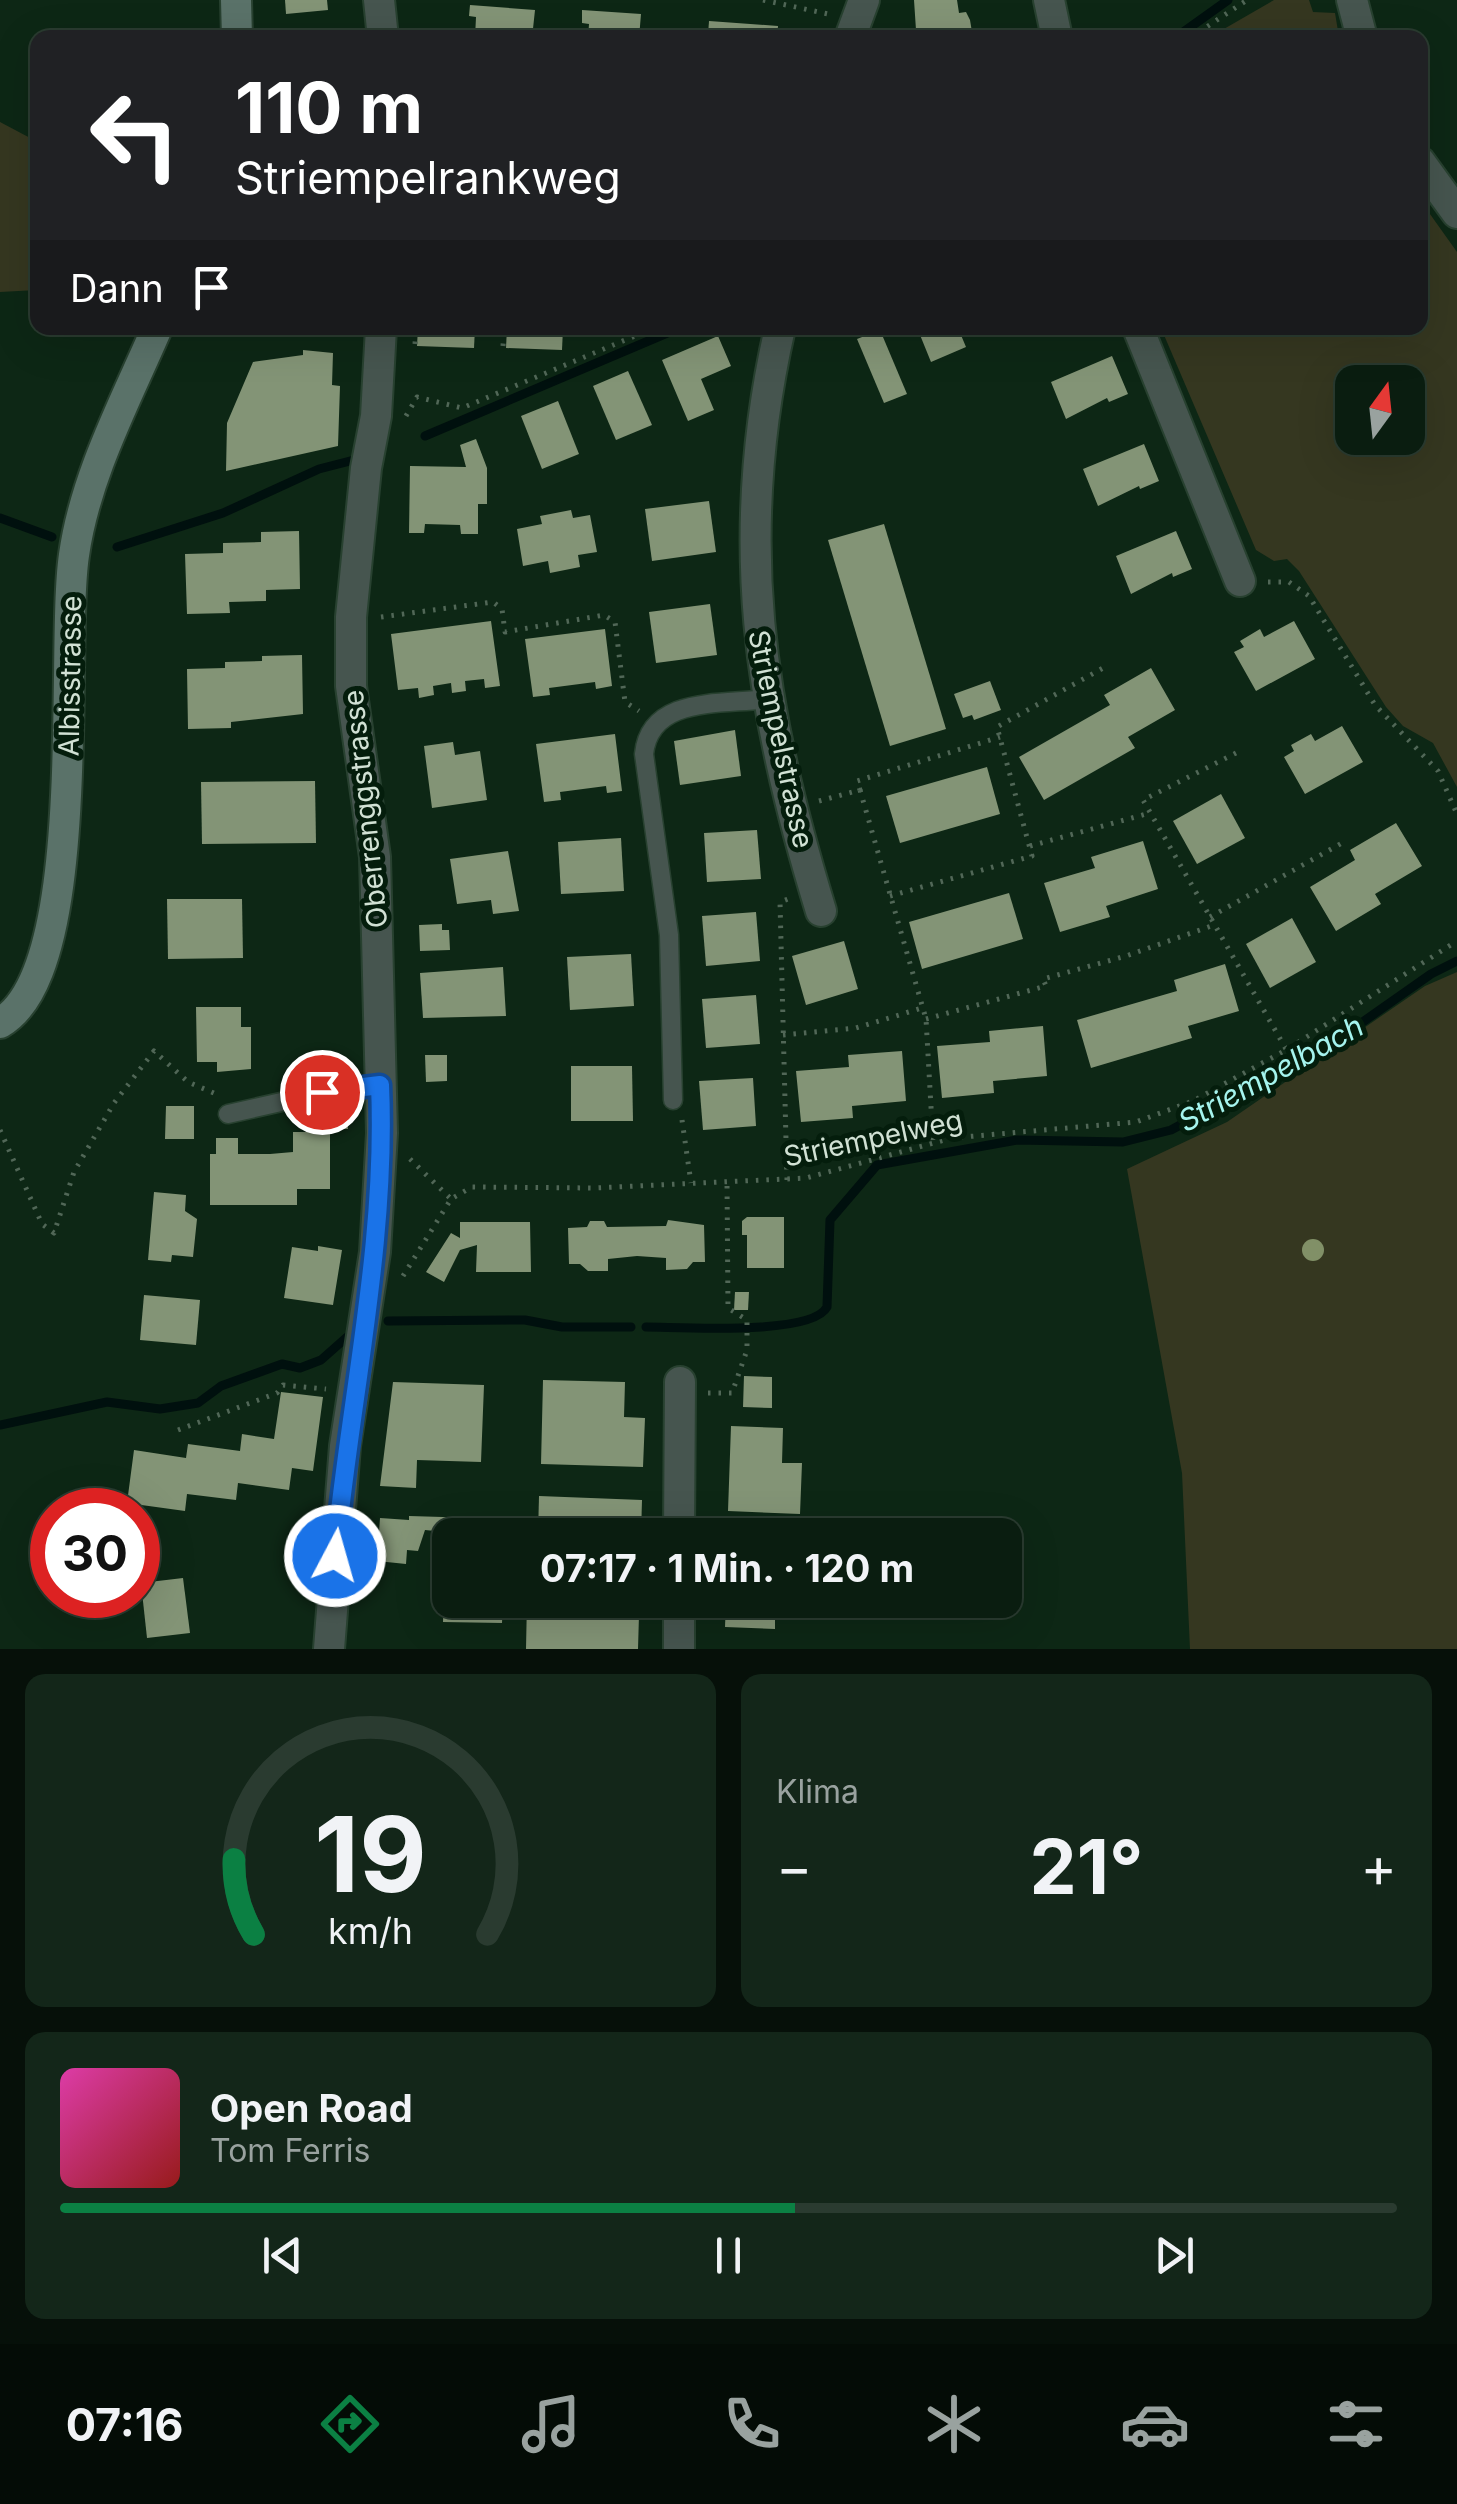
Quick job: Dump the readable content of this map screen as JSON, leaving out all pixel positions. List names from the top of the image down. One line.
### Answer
{"streets":{"main road":["Albisstrasse"],"street":["Striempelstrasse","Oberrenggstrasse"],"path":["Striempelweg"]},"water":["Striempelbach"],"north":"top","page":{"turn":["110 m","Striempelrankweg"],"then":"Dann","limit":"30","trip":"07:17 · 1 Min. · 120 m","tile":"Klima","heat":["−","21°","+"],"song":["Open Road","Tom Ferris"],"tabs":"07:16","gauge":["19","km/h"]}}
